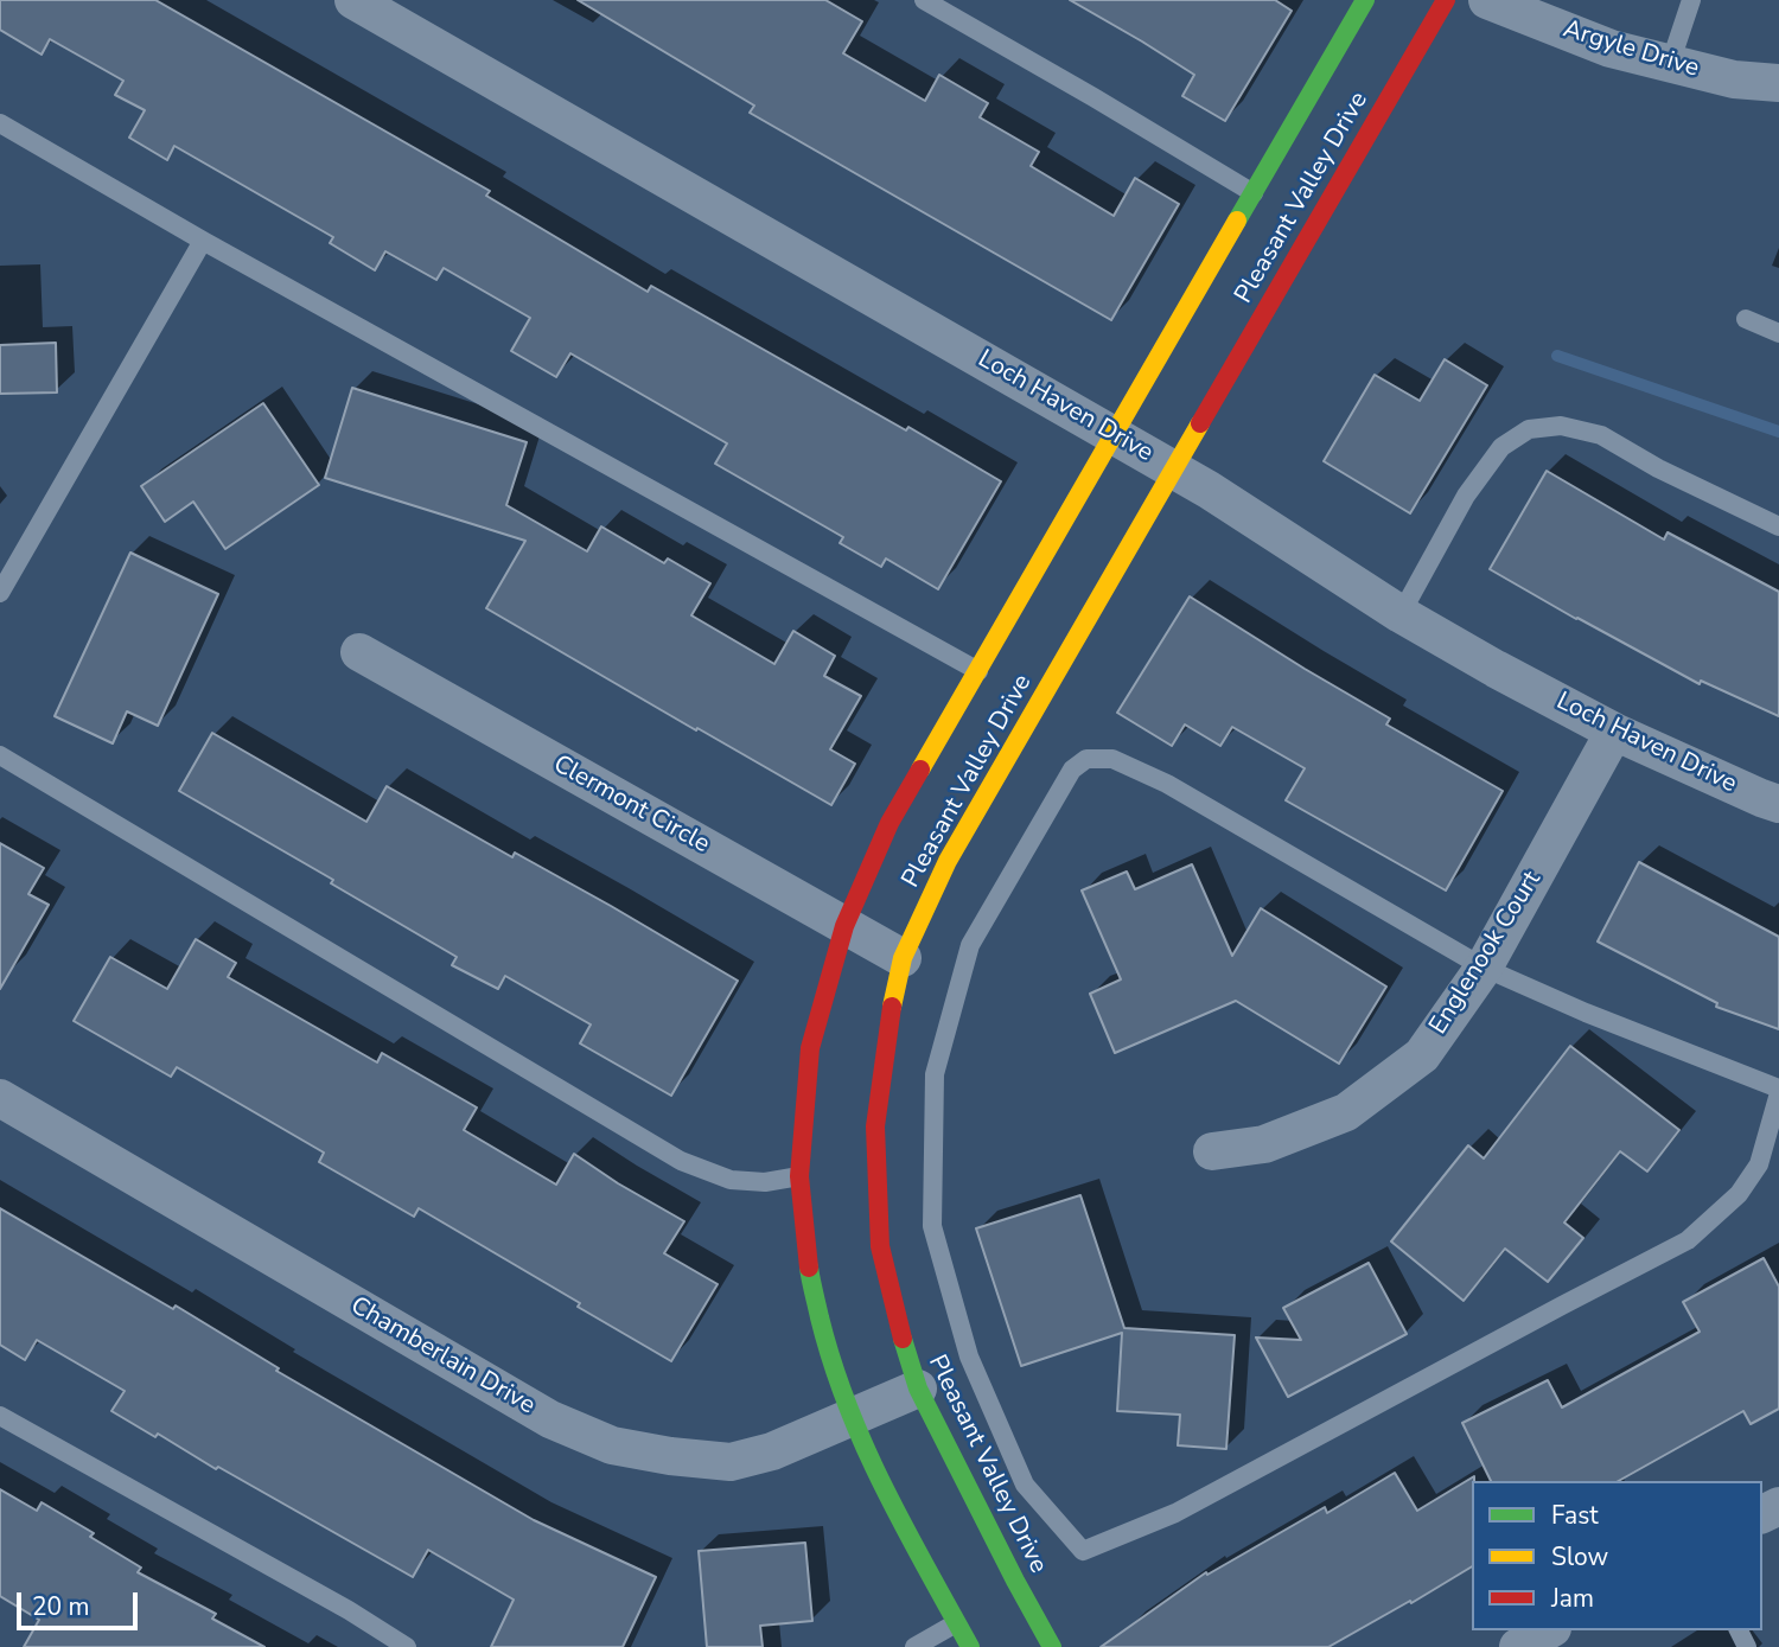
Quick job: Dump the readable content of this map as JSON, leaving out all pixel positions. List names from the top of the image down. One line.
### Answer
{"streets":{"street":["Argyle Drive","Pleasant Valley Drive","Loch Haven Drive","Clermont Circle","Englenook Court","Chamberlain Drive"]},"crossings":[["Pleasant Valley Drive","Loch Haven Drive"],["Pleasant Valley Drive","Clermont Circle"],["Pleasant Valley Drive","Chamberlain Drive"],["Loch Haven Drive","Englenook Court"]],"legend":["Fast","Slow","Jam"],"scale_bar":"20 m"}
